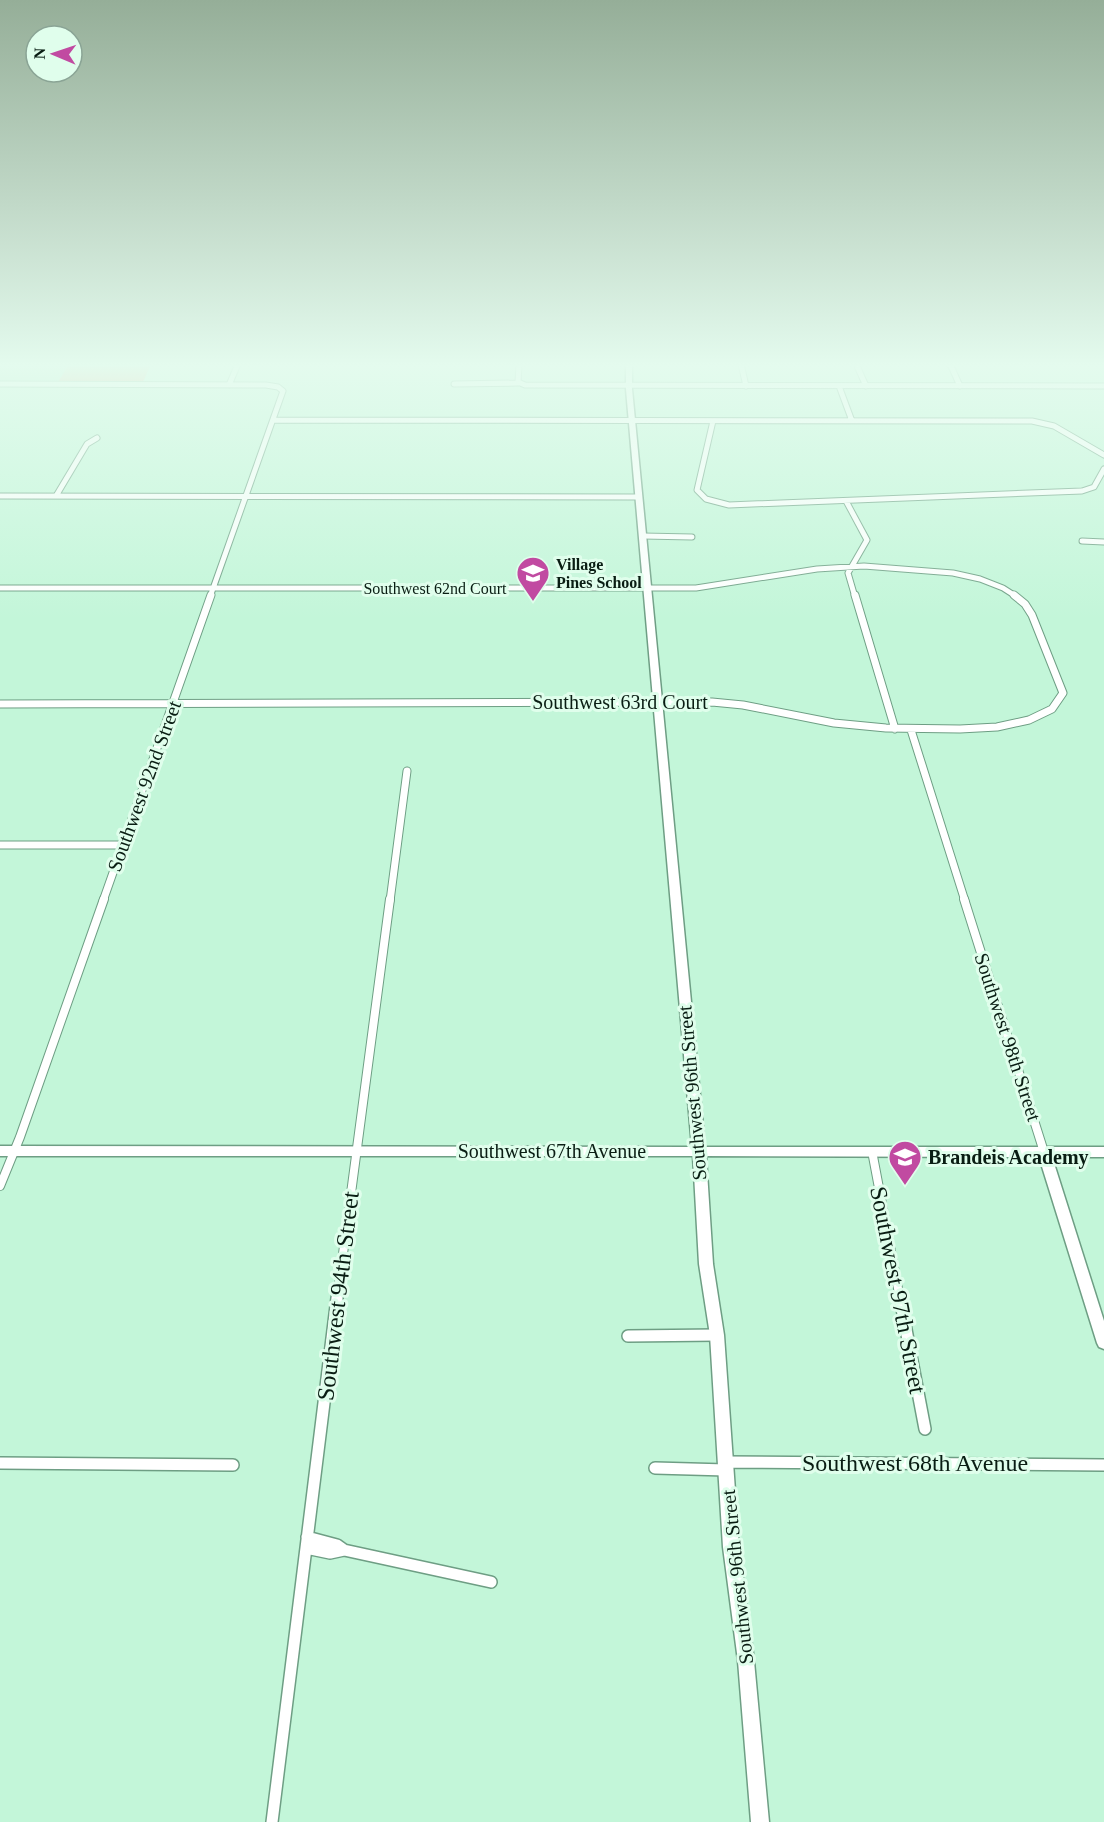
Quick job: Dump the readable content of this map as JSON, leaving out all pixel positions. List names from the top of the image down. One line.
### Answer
{"streets":{"street":["Southwest 62nd Court","Southwest 63rd Court","Southwest 92nd Street","Southwest 98th Street","Southwest 96th Street","Southwest 67th Avenue","Southwest 97th Street","Southwest 94th Street","Southwest 68th Avenue"]},"crossings":[["Southwest 62nd Court","Southwest 63rd Court"],["Southwest 62nd Court","Southwest 92nd Street"],["Southwest 62nd Court","Southwest 96th Street"],["Southwest 63rd Court","Southwest 92nd Street"],["Southwest 63rd Court","Southwest 98th Street"],["Southwest 63rd Court","Southwest 96th Street"],["Southwest 92nd Street","Southwest 67th Avenue"],["Southwest 98th Street","Southwest 67th Avenue"],["Southwest 96th Street","Southwest 67th Avenue"],["Southwest 96th Street","Southwest 68th Avenue"],["Southwest 67th Avenue","Southwest 97th Street"],["Southwest 67th Avenue","Southwest 94th Street"]],"places":{"school or university":["Village Pines School","Brandeis Academy"]},"north":"left"}
